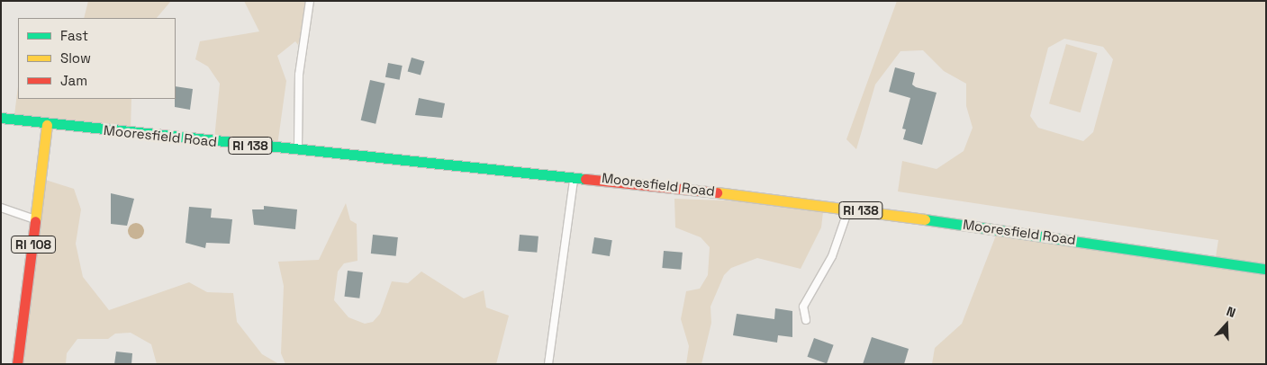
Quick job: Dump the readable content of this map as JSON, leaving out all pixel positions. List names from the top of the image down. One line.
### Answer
{"streets":{"main road":["Mooresfield Road","RI 138","RI 108"]},"crossings":[["Mooresfield Road","RI 138"],["Mooresfield Road","RI 108"],["RI 138","RI 108"]],"legend":["Fast","Slow","Jam"],"north":"top"}
